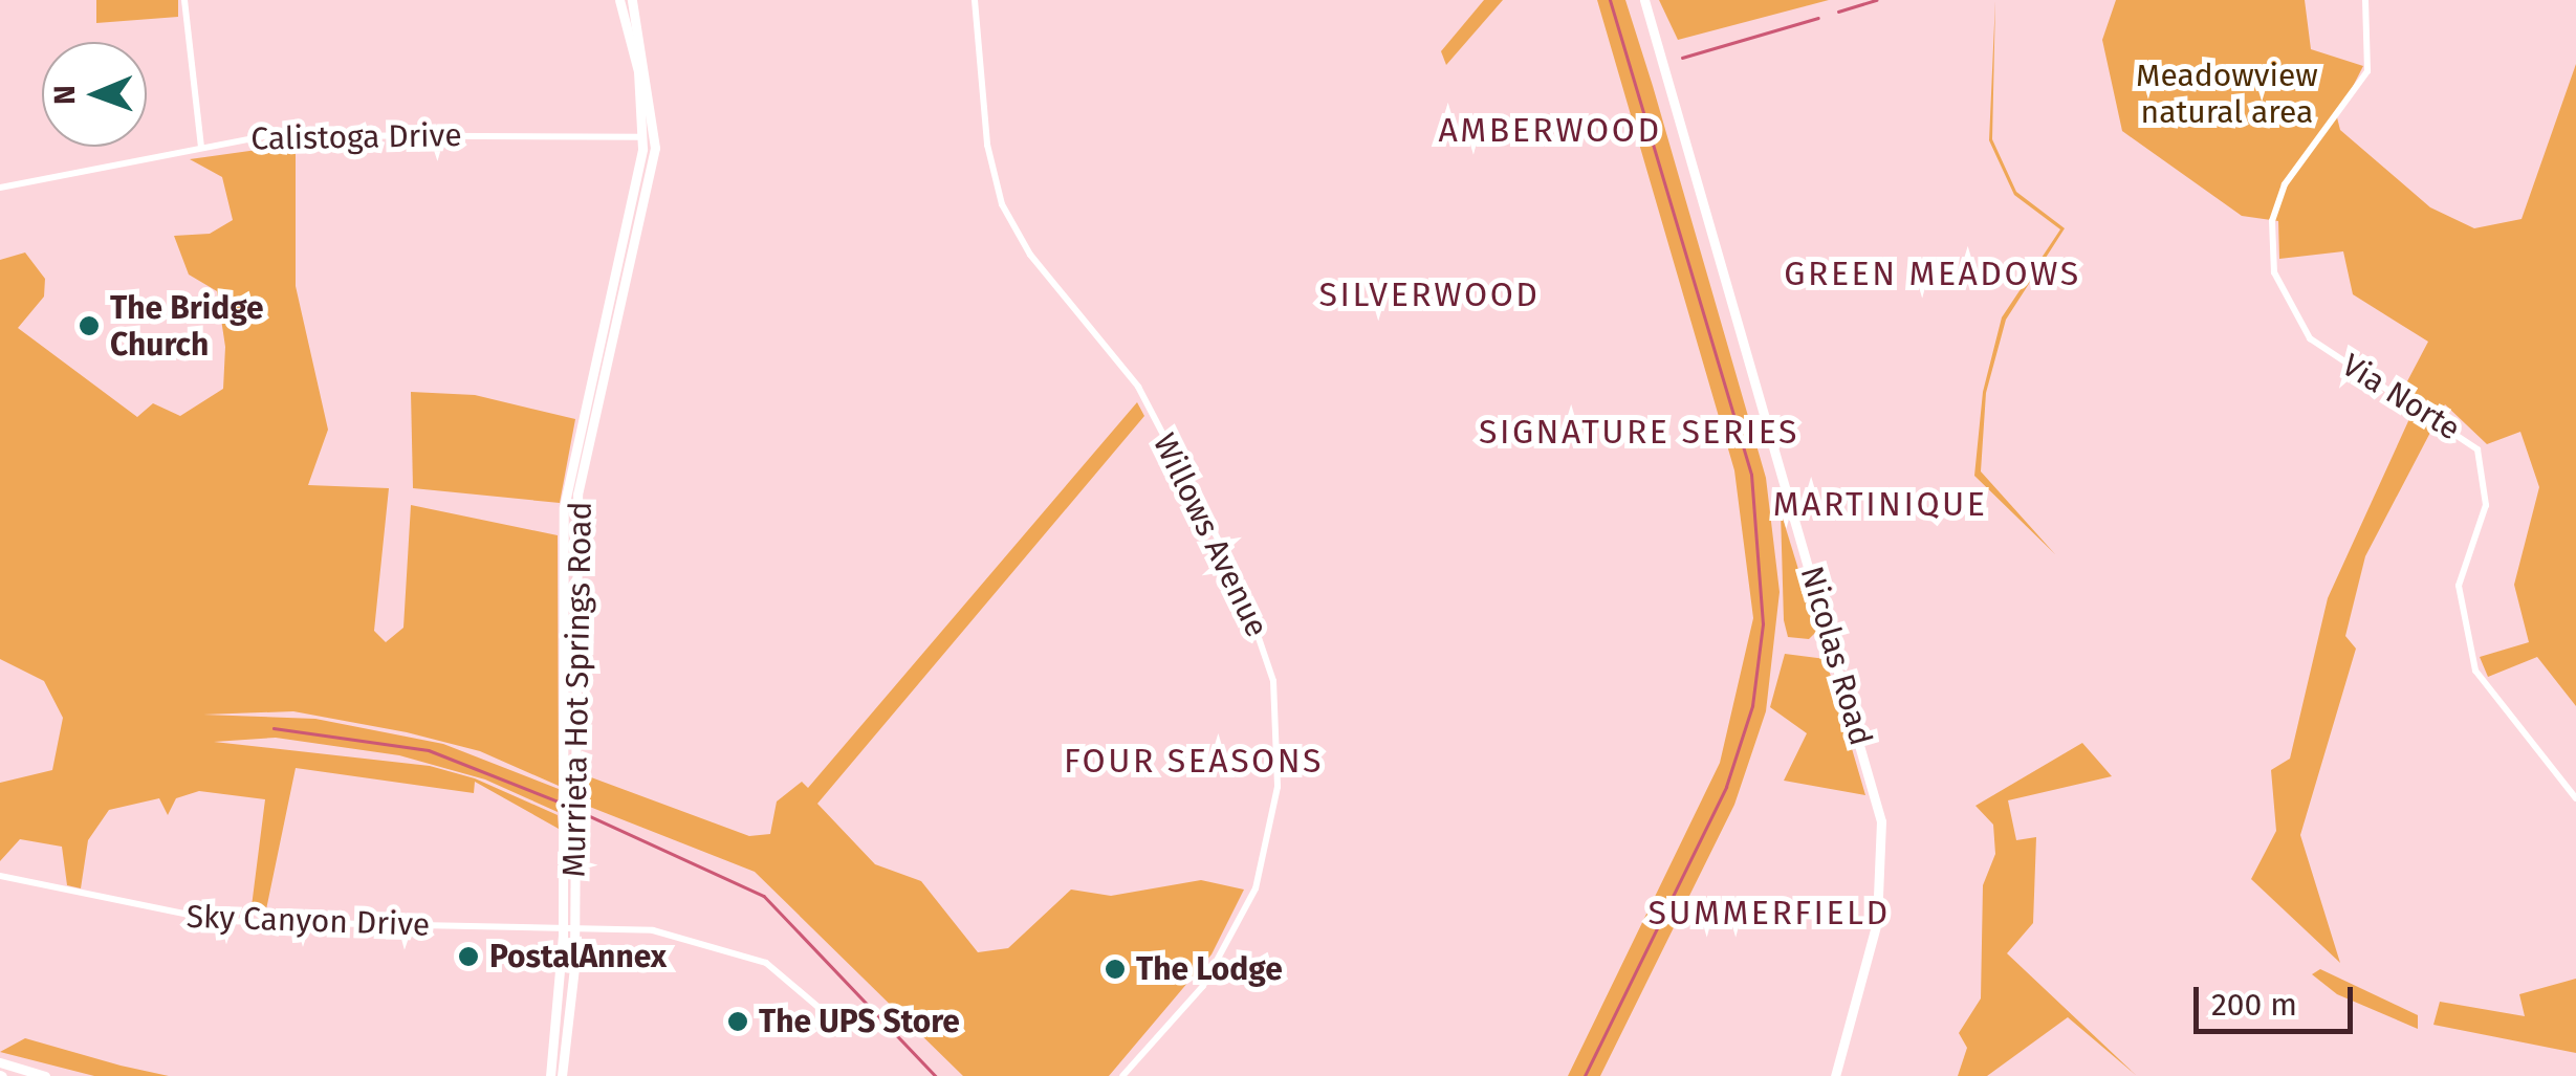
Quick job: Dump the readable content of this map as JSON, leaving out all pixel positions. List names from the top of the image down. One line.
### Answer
{"streets":{"main road":["Nicolas Road","Murrieta Hot Springs Road"],"street":["Calistoga Drive","Via Norte","Willows Avenue","Sky Canyon Drive"]},"crossings":[["Calistoga Drive","Murrieta Hot Springs Road"],["Murrieta Hot Springs Road","Sky Canyon Drive"]],"districts":["AMBERWOOD","GREEN MEADOWS","SILVERWOOD","SIGNATURE SERIES","MARTINIQUE","FOUR SEASONS","SUMMERFIELD"],"parks":["Meadowview natural area"],"places":["The Bridge Church","PostalAnnex","The Lodge","The UPS Store"],"scale_bar":"200 m","north":"left"}
